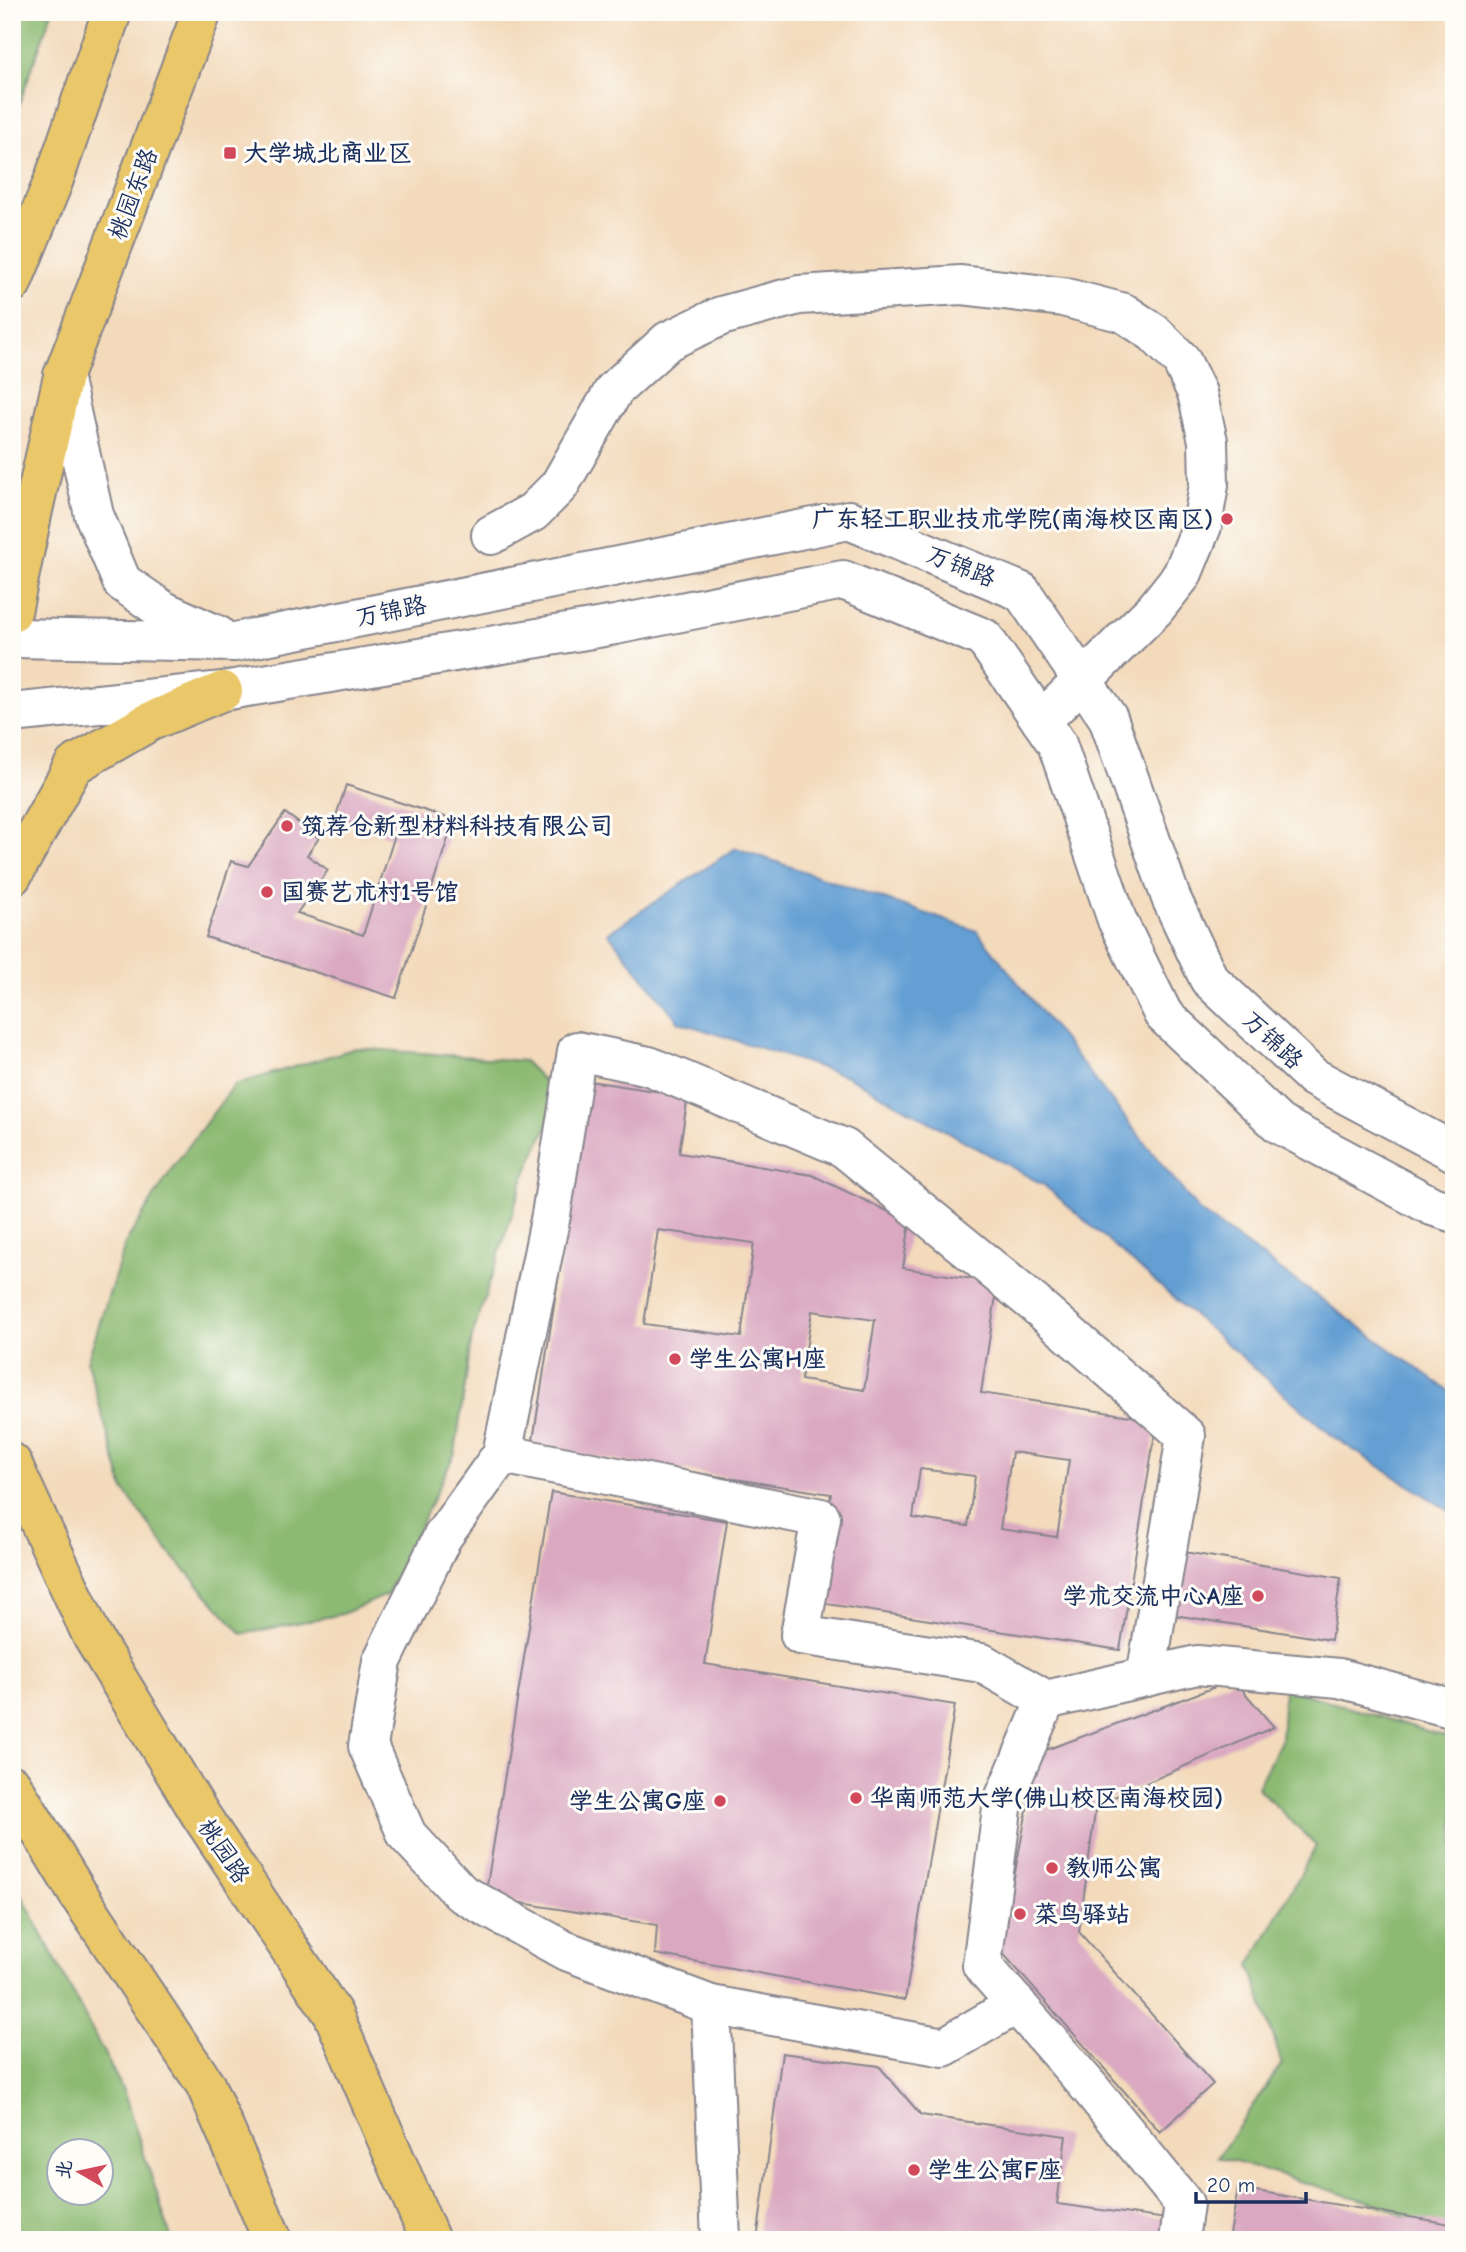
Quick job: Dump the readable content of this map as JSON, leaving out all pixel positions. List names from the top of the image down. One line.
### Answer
{"streets":{"main road":["桃园东路","桃园路"],"street":["万锦路"]},"places":{"transit":["大学城北商业区"],"other":["广东轻工职业技术学院(南海校区南区)","筑荐仓新型材料科技有限公司","国赛艺术村1号馆","学生公寓H座","学术交流中心A座","华南师范大学(佛山校区南海校园)","学生公寓G座","教师公寓","菜鸟驿站","学生公寓F座"]},"scale_bar":"20 m","north":"left"}
